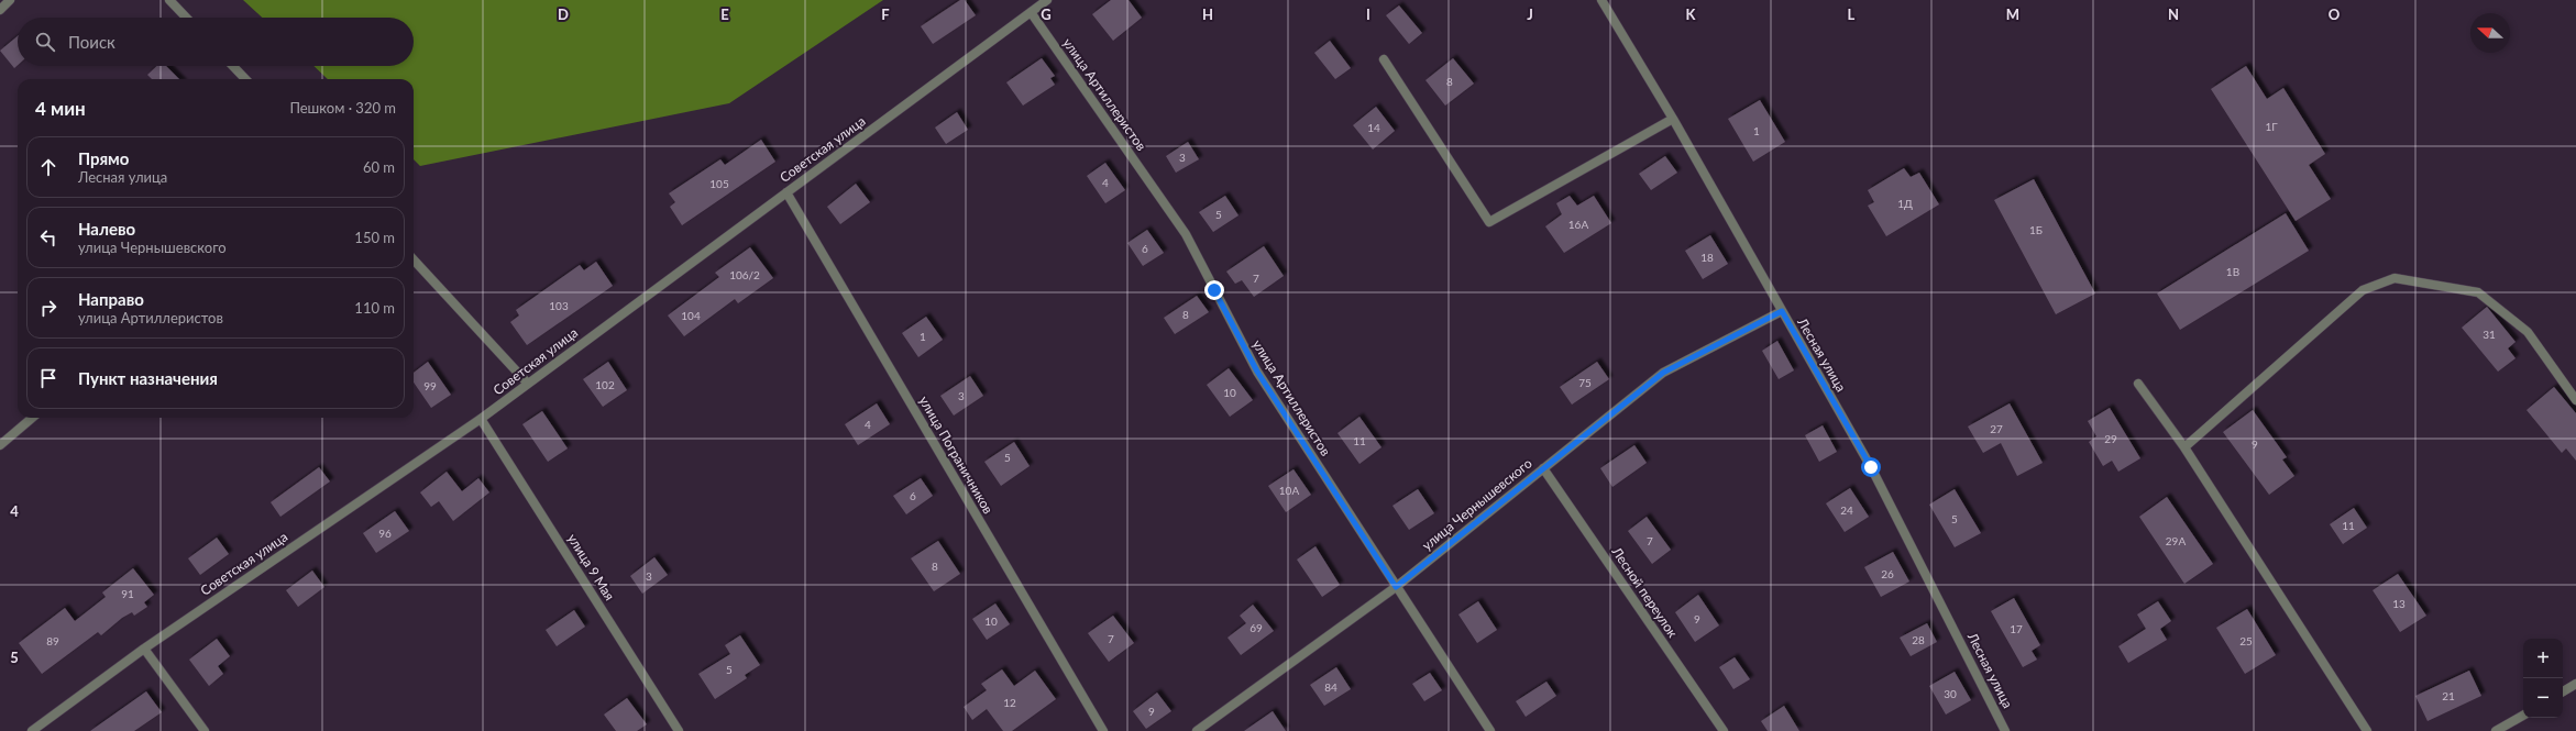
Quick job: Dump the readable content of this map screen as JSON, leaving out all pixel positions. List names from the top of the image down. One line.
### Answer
{"streets":{"street":["улица Артиллеристов","Советская улица","Лесная улица","улица Пограничников","улица Чернышевского","улица 9 Мая","Лесной переулок"]},"crossings":[["улица Артиллеристов","Советская улица"],["улица Артиллеристов","улица Чернышевского"],["Советская улица","улица Пограничников"],["Советская улица","улица 9 Мая"],["Лесная улица","улица Чернышевского"],["улица Чернышевского","Лесной переулок"]],"house_numbers":["8","1Г","14","1","3","4","105","1Д","5","16А","1Б","6","18","1В","106/2","7","103","8","104","31","1","75","102","99","10","3","4","27","29","11","9","5","10А","6","24","5","11","96","7","29А","8","26","3","91","13","9","10","69","17","7","28","89","25","5","84","30","21","12","9"],"north":"left","page":{"search":"Поиск","heading":["4 мин","Пешком · 320 m"],"list":[["Прямо","Лесная улица","60 m"],["Налево","улица Чернышевского","150 m"],["Направо","улица Артиллеристов","110 m"],"Пункт назначения"],"map_buttons":["+","−"]},"grid":{"columns":["D","E","F","G","H","I","J","K","L","M","N","O"],"rows":["4","5"]}}
